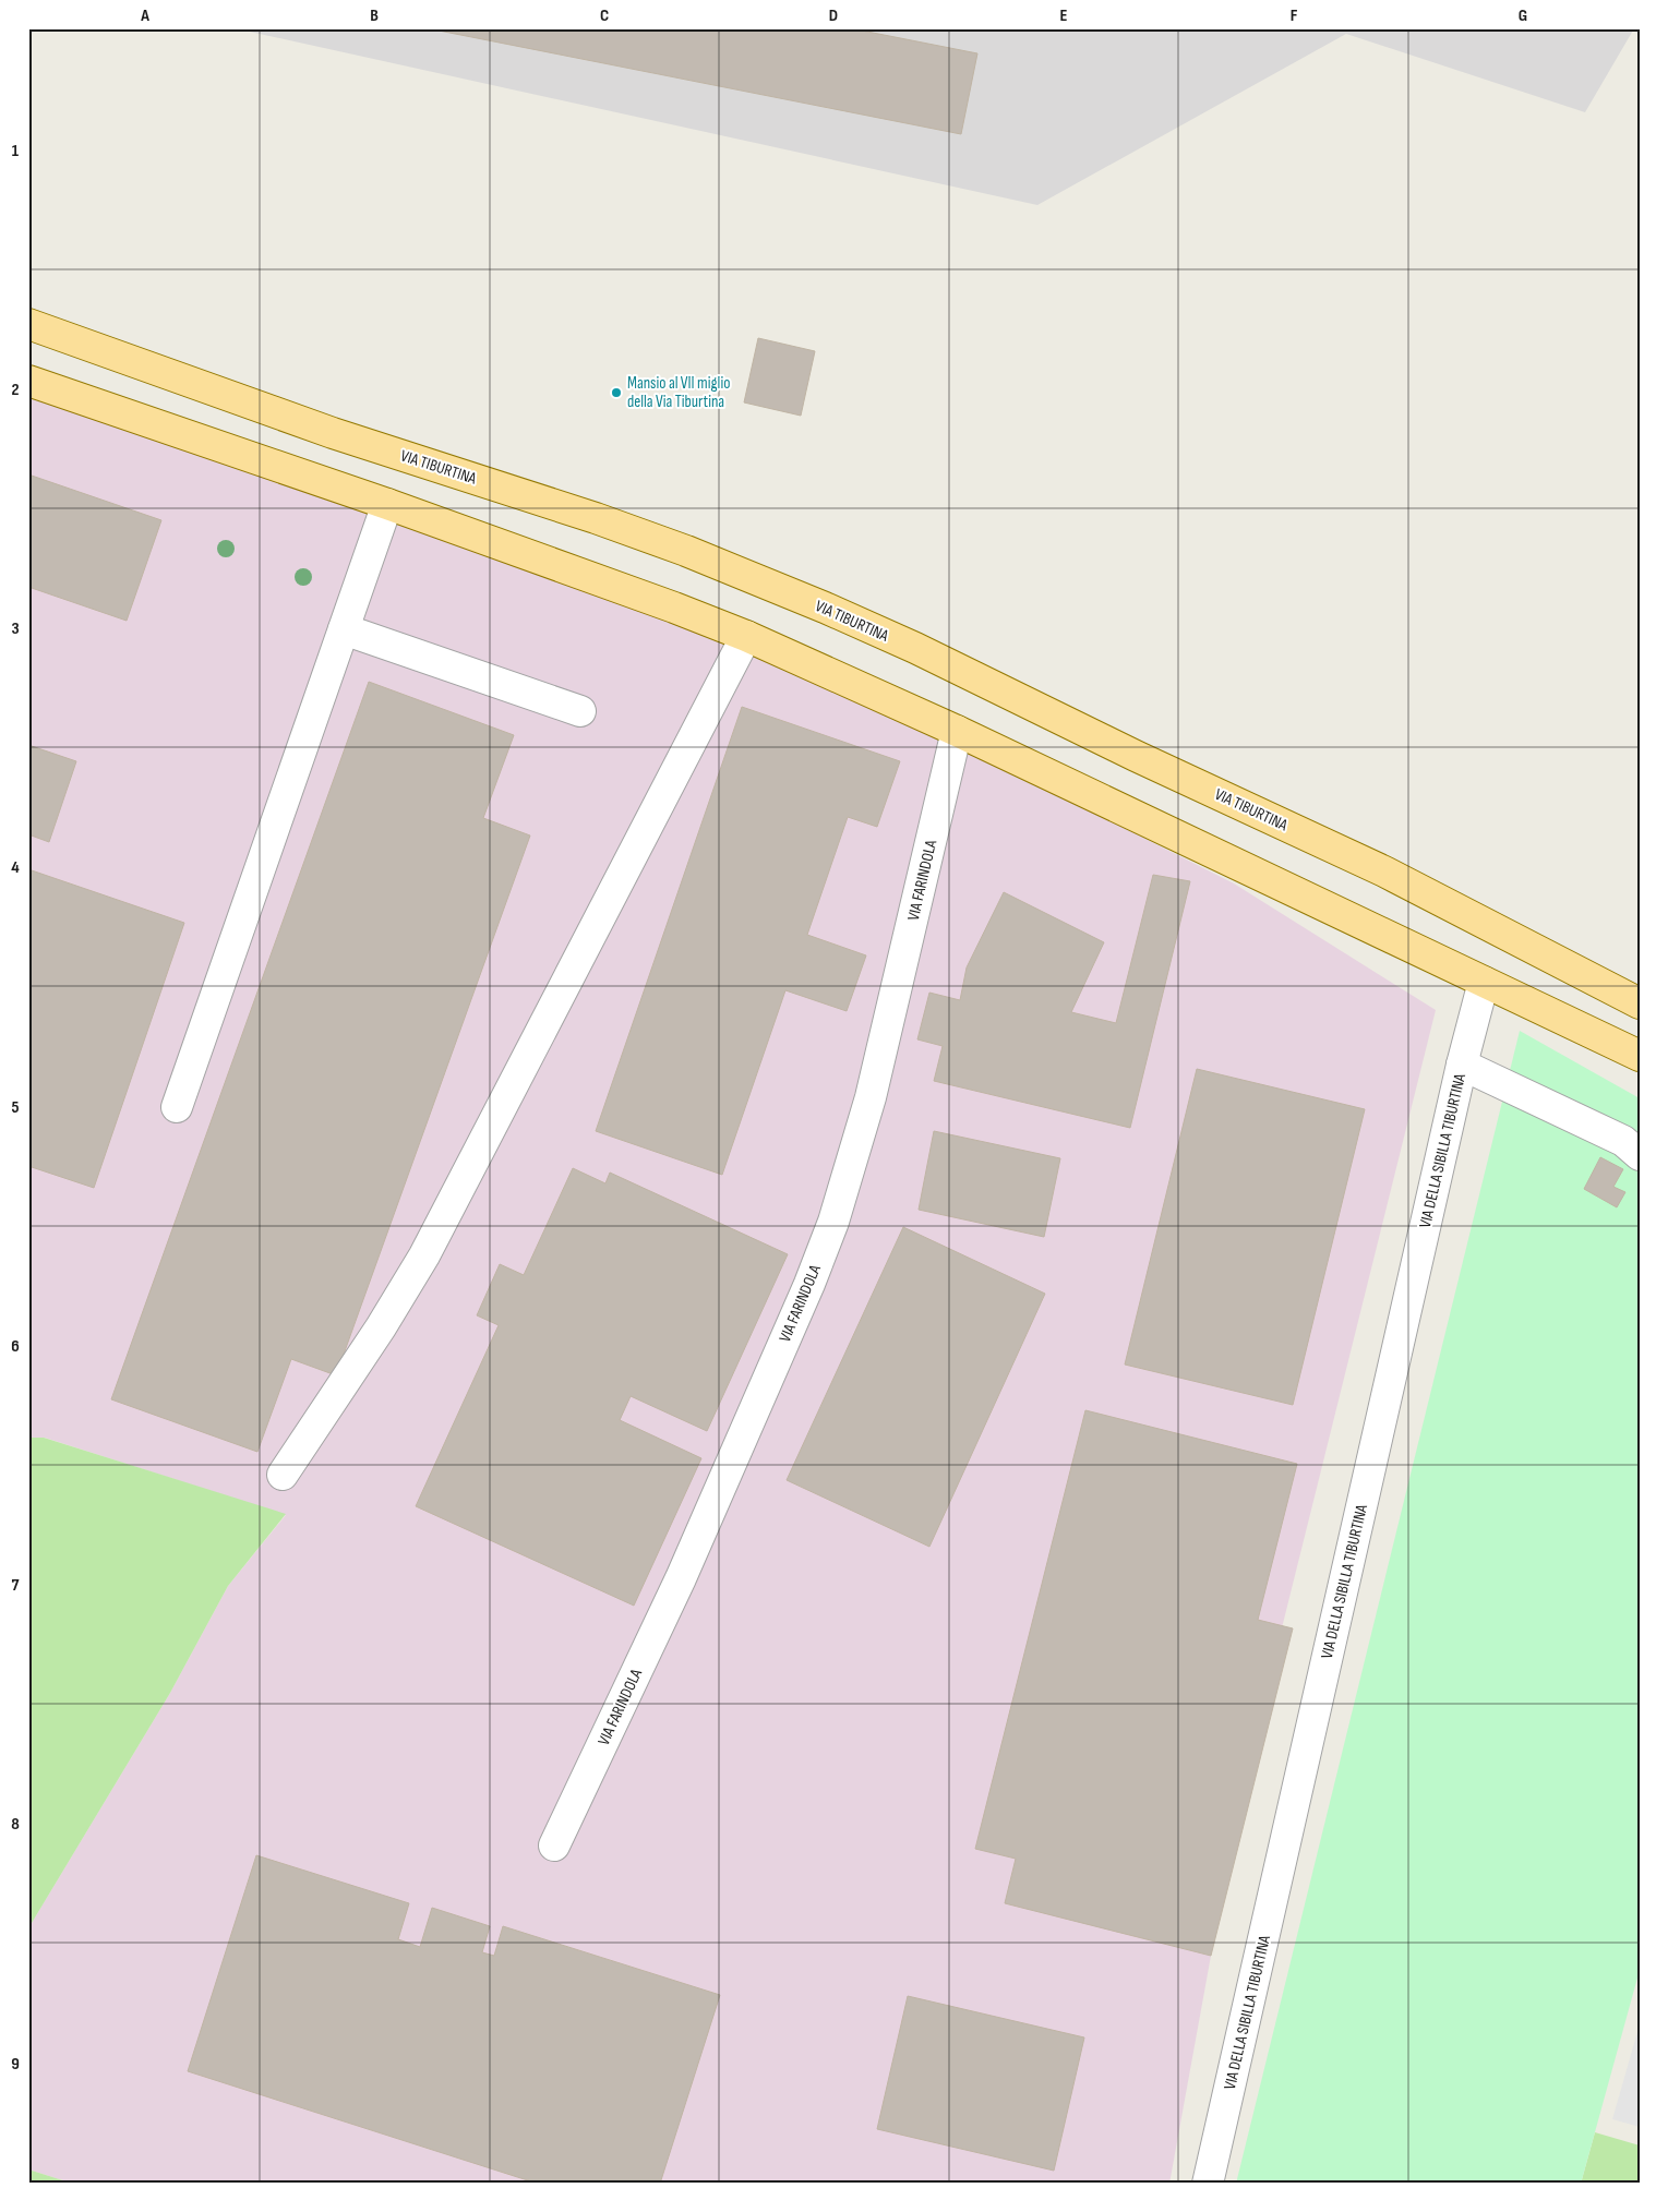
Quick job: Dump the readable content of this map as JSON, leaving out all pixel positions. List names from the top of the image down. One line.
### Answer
{"streets":{"main road":["VIA TIBURTINA"],"street":["VIA FARINDOLA","VIA DELLA SIBILLA TIBURTINA"]},"places":["Mansio al VII miglio della Via Tiburtina"],"grid":{"columns":["A","B","C","D","E","F","G"],"rows":["1","2","3","4","5","6","7","8","9"]}}
